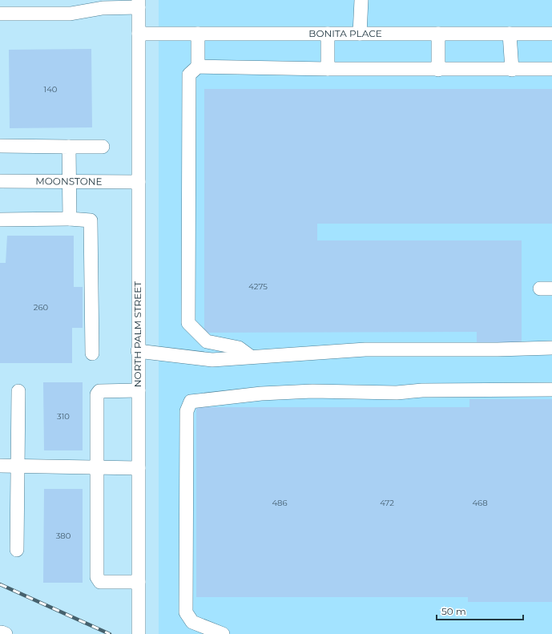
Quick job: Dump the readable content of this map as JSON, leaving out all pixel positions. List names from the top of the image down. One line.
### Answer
{"streets":{"street":["BONITA PLACE","MOONSTONE","NORTH PALM STREET"]},"crossings":[["BONITA PLACE","NORTH PALM STREET"],["MOONSTONE","NORTH PALM STREET"]],"house_numbers":["140","4275","260","310","486","472","468","380"],"scale_bar":"50 m"}
